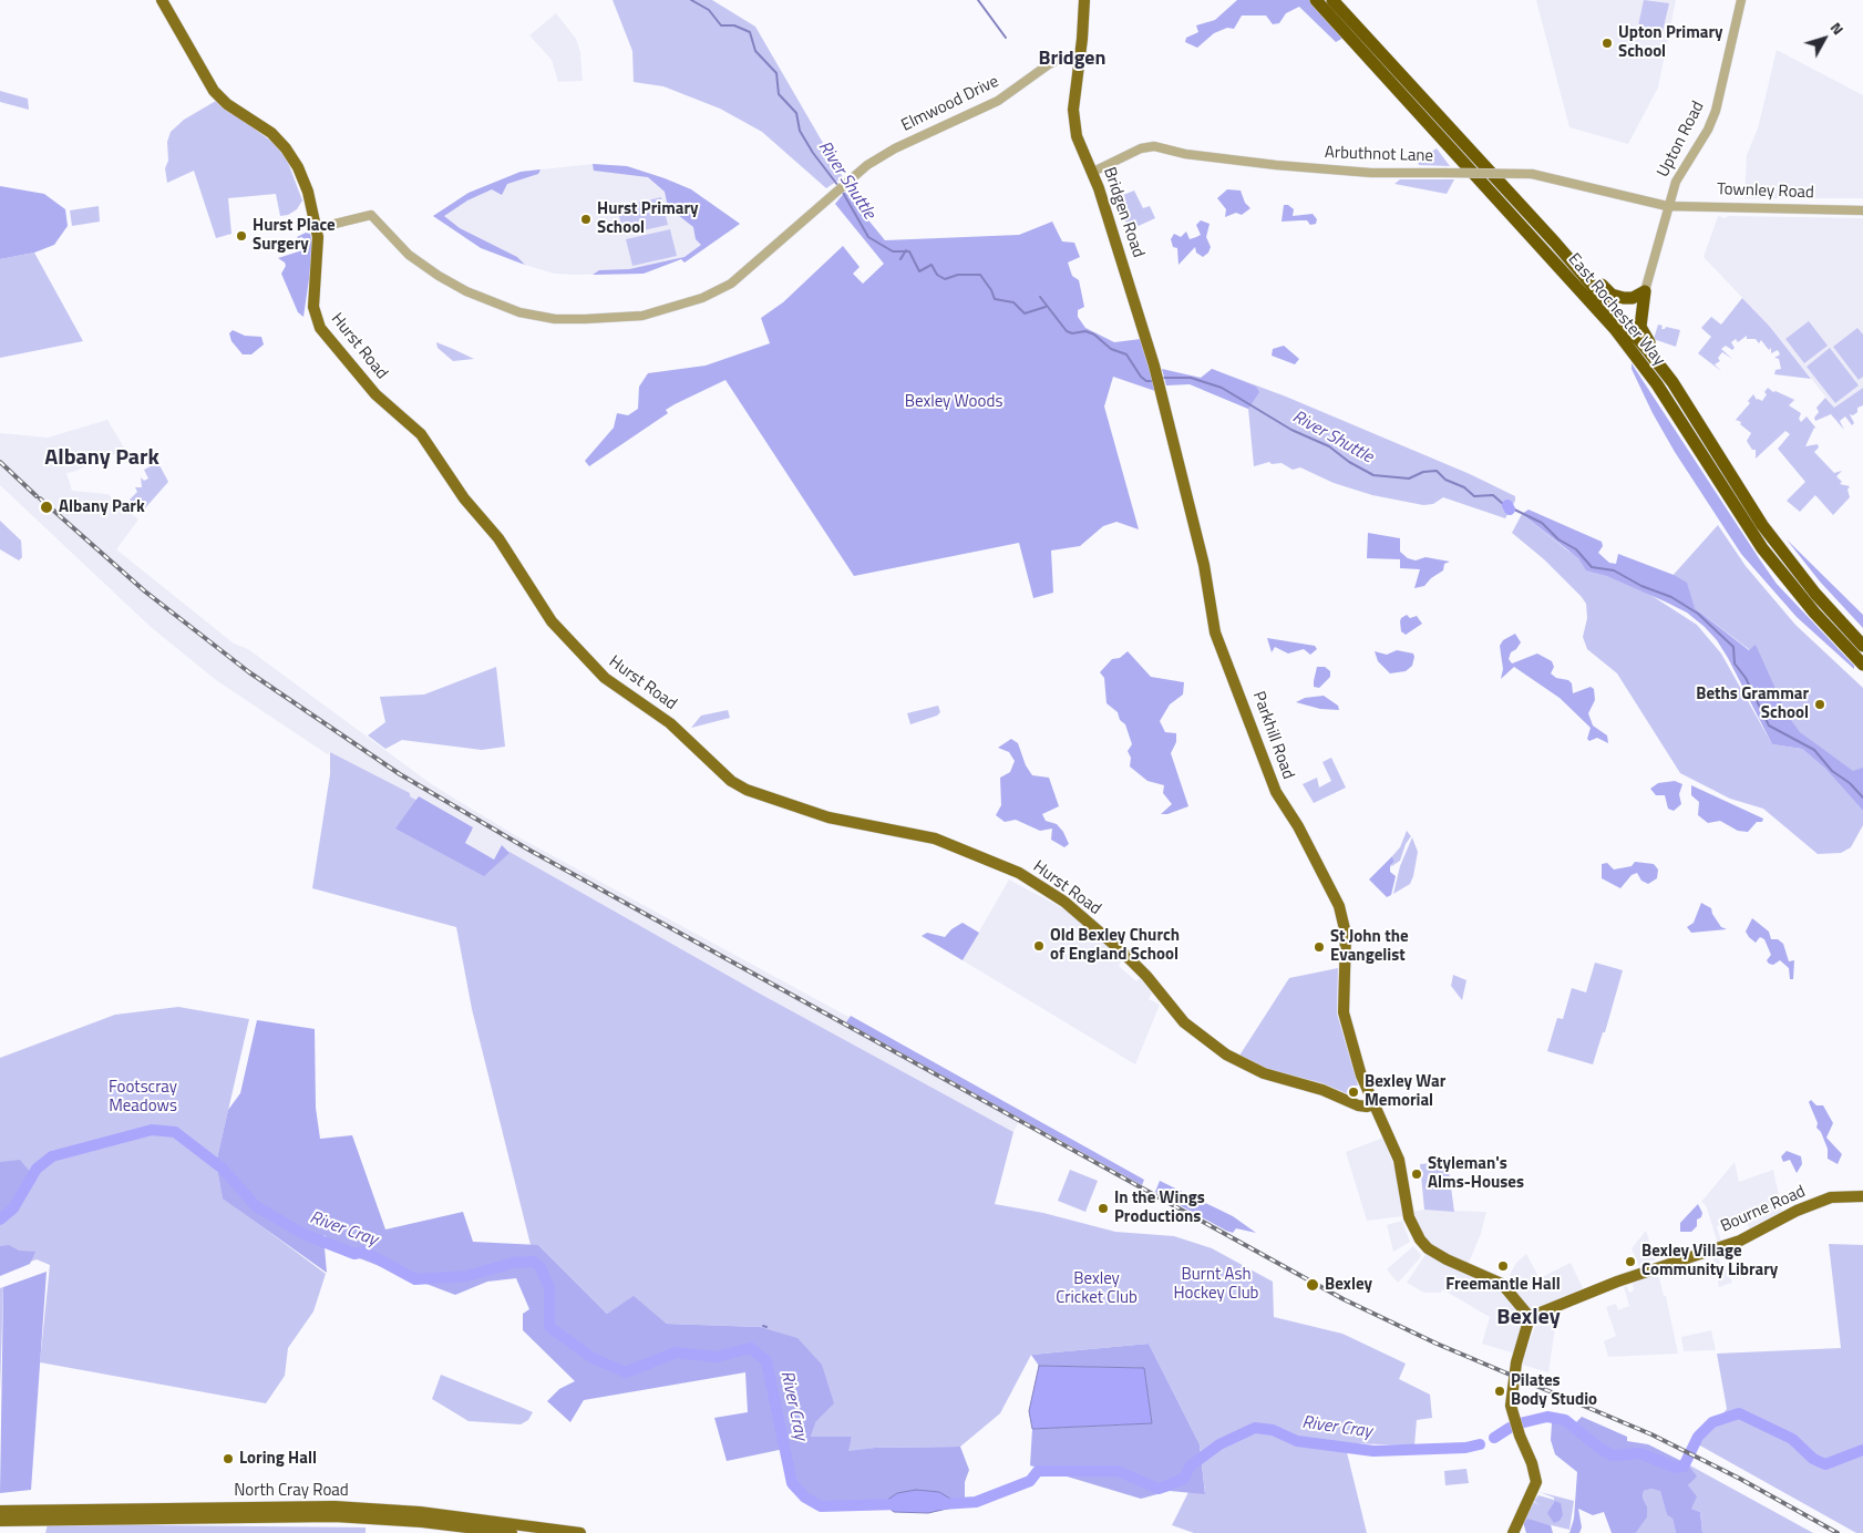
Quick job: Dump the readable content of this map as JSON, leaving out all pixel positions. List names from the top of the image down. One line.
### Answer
{"streets":{"highway":["East Rochester Way"],"main road":["Bridgen Road","Hurst Road","Parkhill Road","Bourne Road","North Cray Road"],"street":["Elmwood Drive","Upton Road","Arbuthnot Lane","Townley Road"]},"crossings":[["Elmwood Drive","Bridgen Road"],["Elmwood Drive","Hurst Road"],["Upton Road","Arbuthnot Lane"],["Upton Road","Townley Road"],["Arbuthnot Lane","Townley Road"],["Arbuthnot Lane","Bridgen Road"],["Bridgen Road","Parkhill Road"],["Hurst Road","Parkhill Road"],["Parkhill Road","Bourne Road"]],"districts":["Bridgen","Albany Park","Bexley"],"water":["River Shuttle","River Cray"],"parks":["Bexley Woods","Footscray Meadows","Burnt Ash Hockey Club","Bexley Cricket Club"],"places":["Upton Primary School","Hurst Primary School","Hurst Place Surgery","Albany Park","Beths Grammar School","Old Bexley Church of England School","St John the Evangelist","Bexley War Memorial","Styleman's Alms-Houses","In the Wings Productions","Bexley Village Community Library","Freemantle Hall","Bexley","Pilates Body Studio","Loring Hall"],"north":"top right"}
